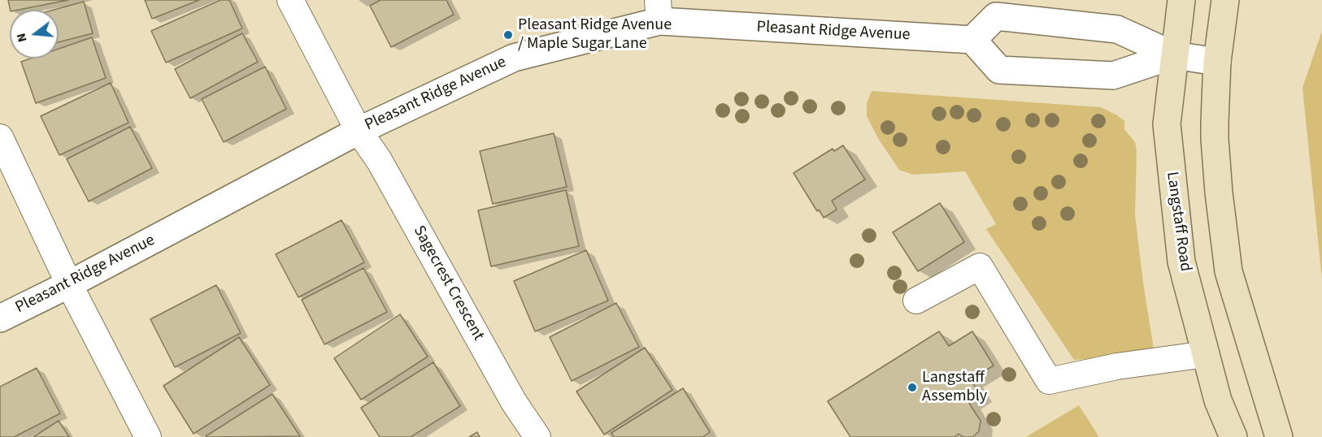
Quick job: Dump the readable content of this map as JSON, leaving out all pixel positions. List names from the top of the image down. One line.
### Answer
{"streets":{"main road":["Langstaff Road"],"street":["Pleasant Ridge Avenue","Sagecrest Crescent"]},"crossings":[["Pleasant Ridge Avenue","Sagecrest Crescent"]],"places":["Pleasant Ridge Avenue / Maple Sugar Lane","Langstaff Assembly"],"north":"left"}
